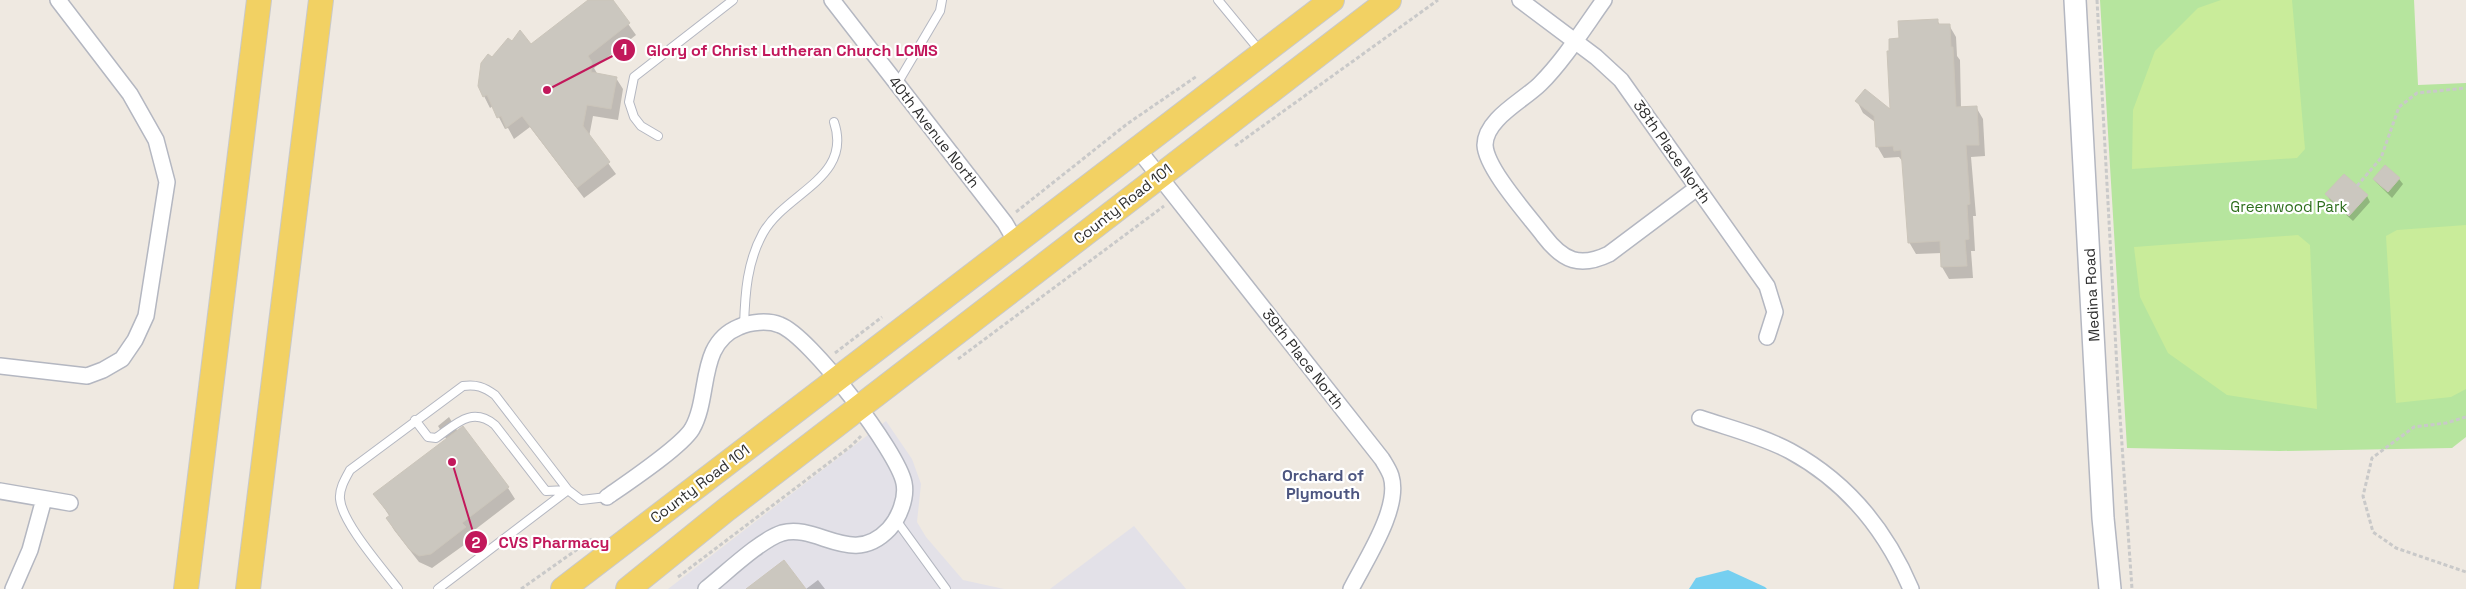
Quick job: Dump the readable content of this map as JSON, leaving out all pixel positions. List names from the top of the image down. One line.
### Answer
{"streets":{"main road":["County Road 101"],"street":["40th Avenue North","38th Place North","Medina Road","39th Place North"]},"crossings":[["40th Avenue North","County Road 101"],["County Road 101","39th Place North"]],"districts":["Orchard of Plymouth"],"parks":["Greenwood Park"],"places":["Glory of Christ Lutheran Church LCMS","CVS Pharmacy"]}
